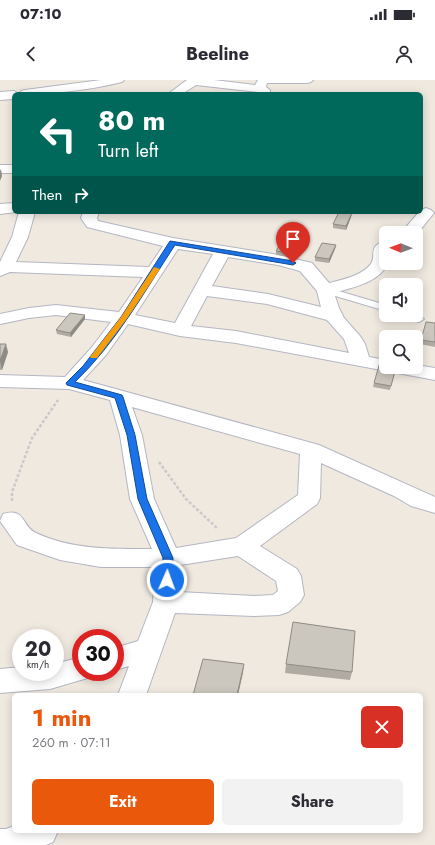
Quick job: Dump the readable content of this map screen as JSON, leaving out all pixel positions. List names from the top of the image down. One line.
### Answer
{"north":"left","page":{"status":"07:10","header":"Beeline","turn":["80 m","Turn left"],"then":"Then","speed":"20 km/h","limit":"30","heading":["1 min","260 m · 07:11"],"buttons":["Exit","Share"]}}
